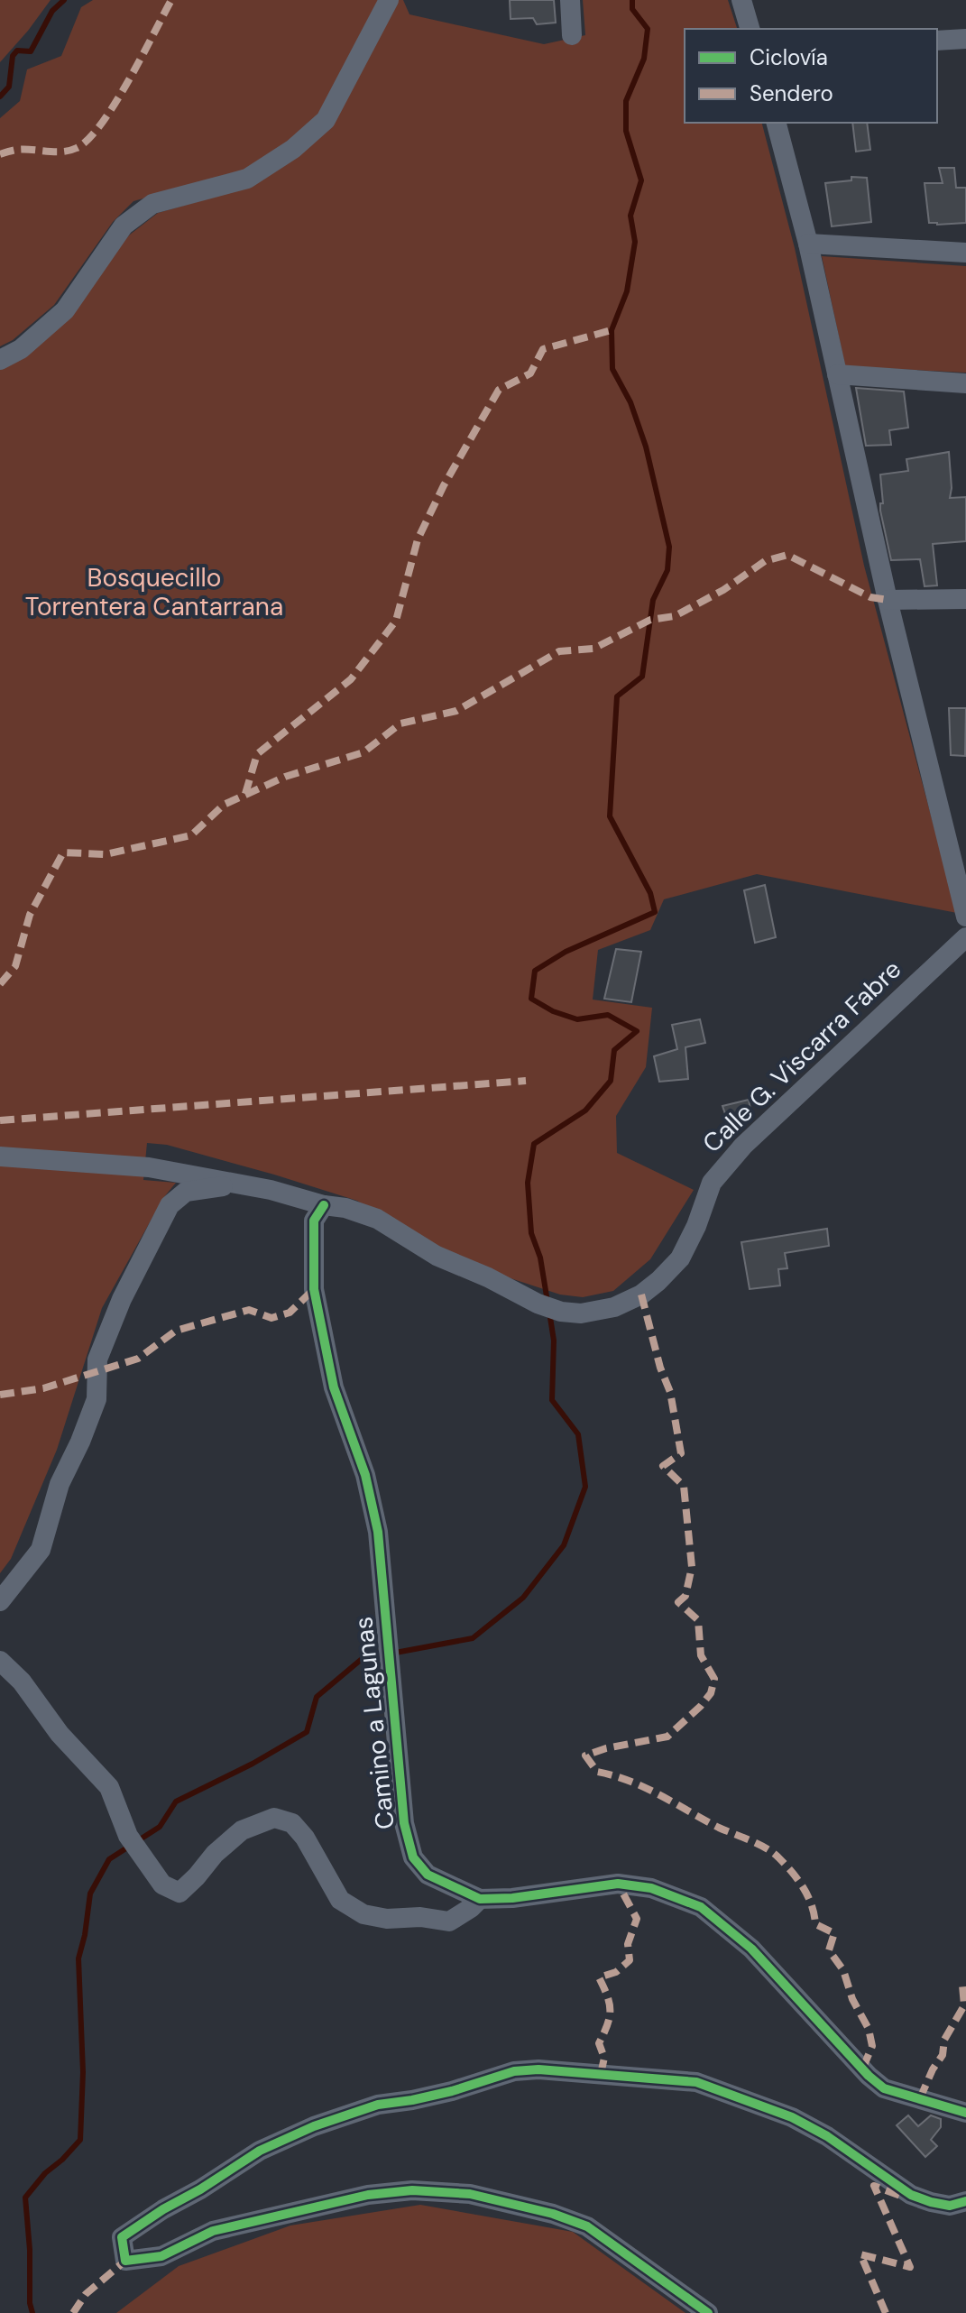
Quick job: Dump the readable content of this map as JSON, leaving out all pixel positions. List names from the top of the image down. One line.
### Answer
{"streets":{"street":["Calle G. Viscarra Fabre","Camino a Lagunas"]},"crossings":[["Calle G. Viscarra Fabre","Camino a Lagunas"]],"parks":["Bosquecillo Torrentera Cantarrana"],"legend":["Ciclovía","Sendero"]}
